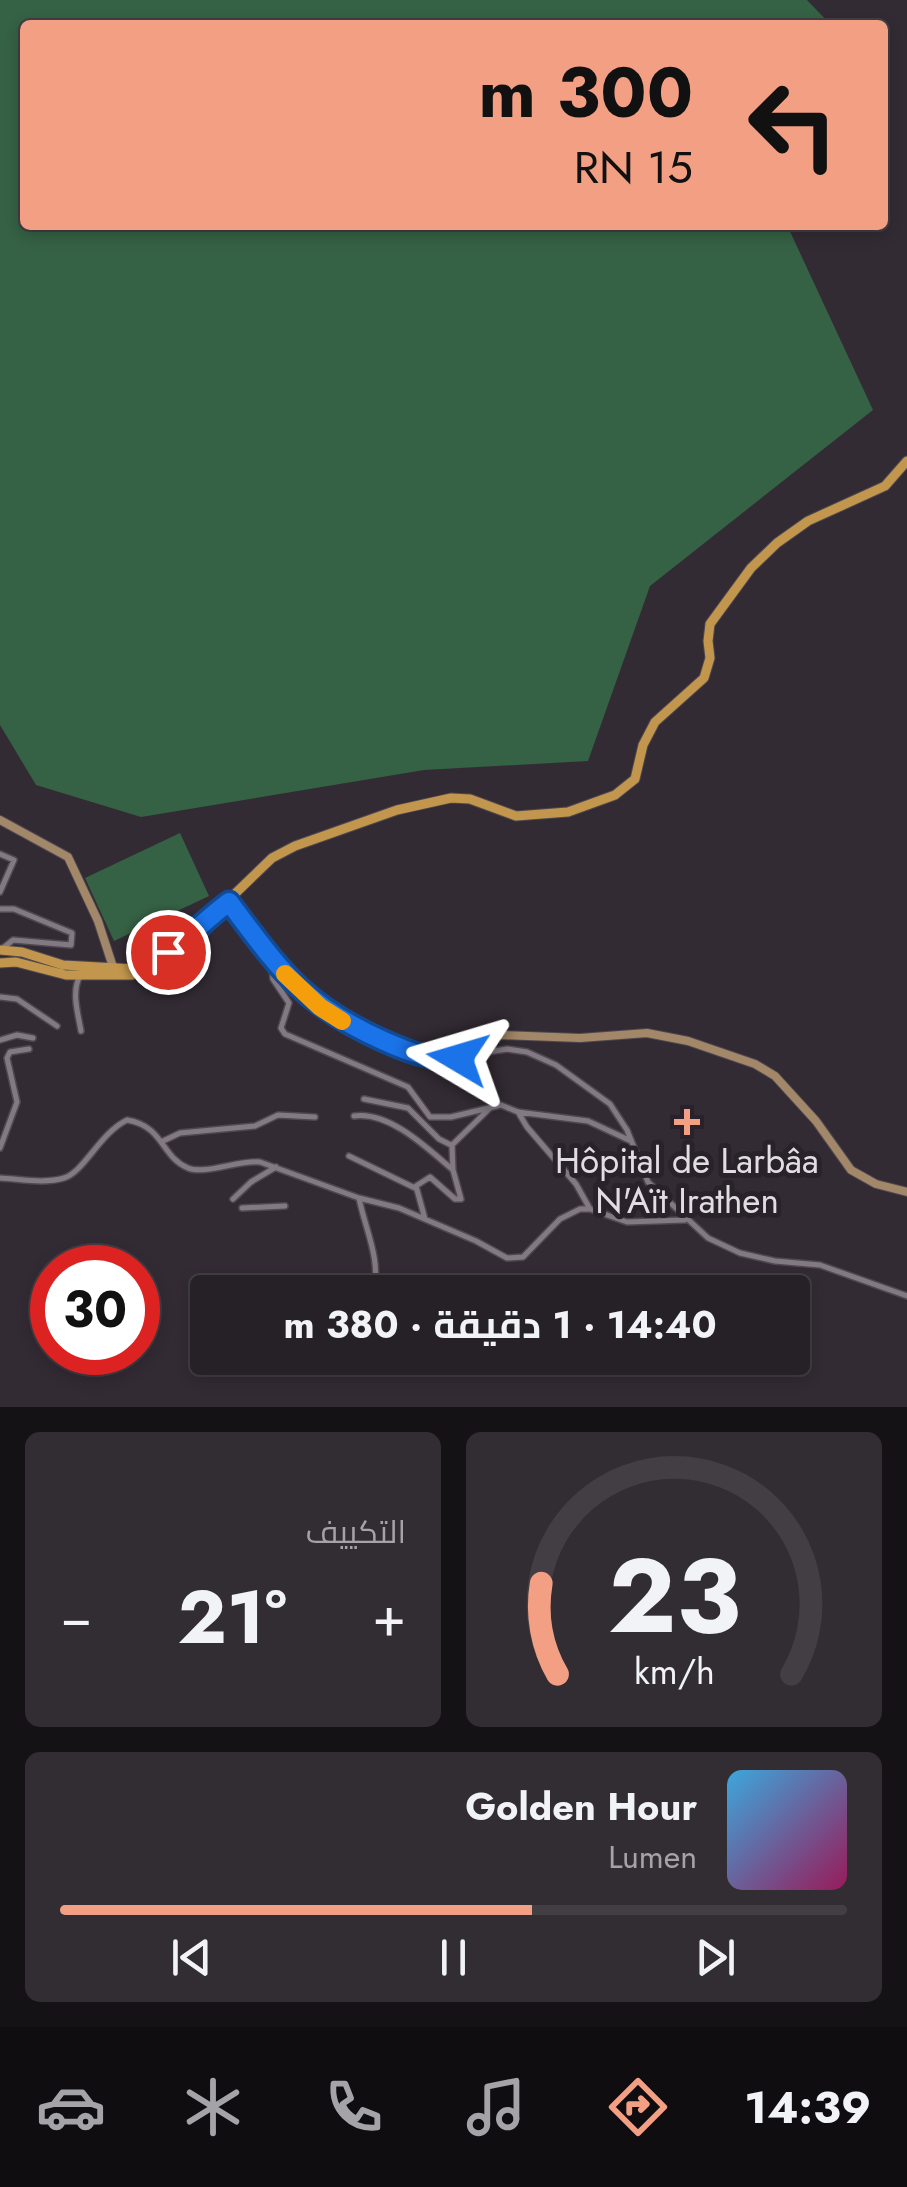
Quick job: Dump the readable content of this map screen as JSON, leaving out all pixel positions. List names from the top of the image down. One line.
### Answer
{"places":{"health":["Hôpital de Larbâa N'Aït Irathen"]},"page":{"turn":["300 m","RN 15"],"limit":"30","trip":"14:40 · 1 دقيقة · 380 m","tile":"التكييف","heat":["−","21°","+"],"song":["Golden Hour","Lumen"],"tabs":"14:39","gauge":["23","km/h"]}}
